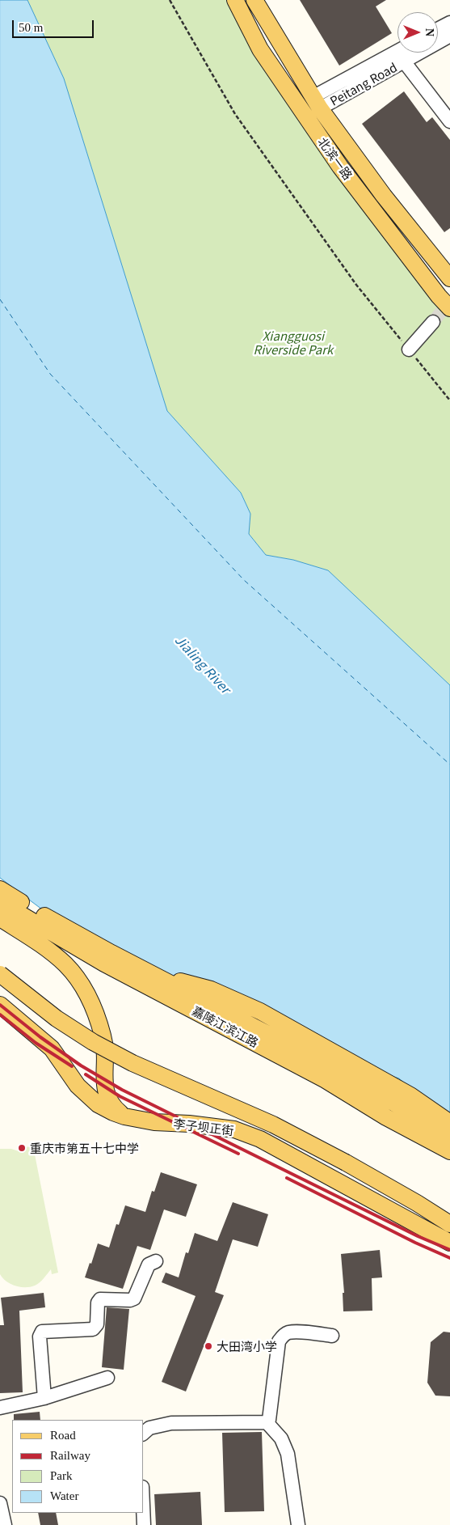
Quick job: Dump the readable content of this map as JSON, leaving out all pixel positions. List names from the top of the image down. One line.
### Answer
{"streets":{"main road":["北滨一路","嘉陵江滨江路","李子坝正街"],"street":["Peitang Road"]},"crossings":[["Peitang Road","北滨一路"]],"water":["Jialing River"],"parks":["Xiangguosi Riverside Park"],"places":["重庆市第五十七中学","大田湾小学"],"legend":["Road","Railway","Park","Water"],"scale_bar":"50 m","north":"right"}
